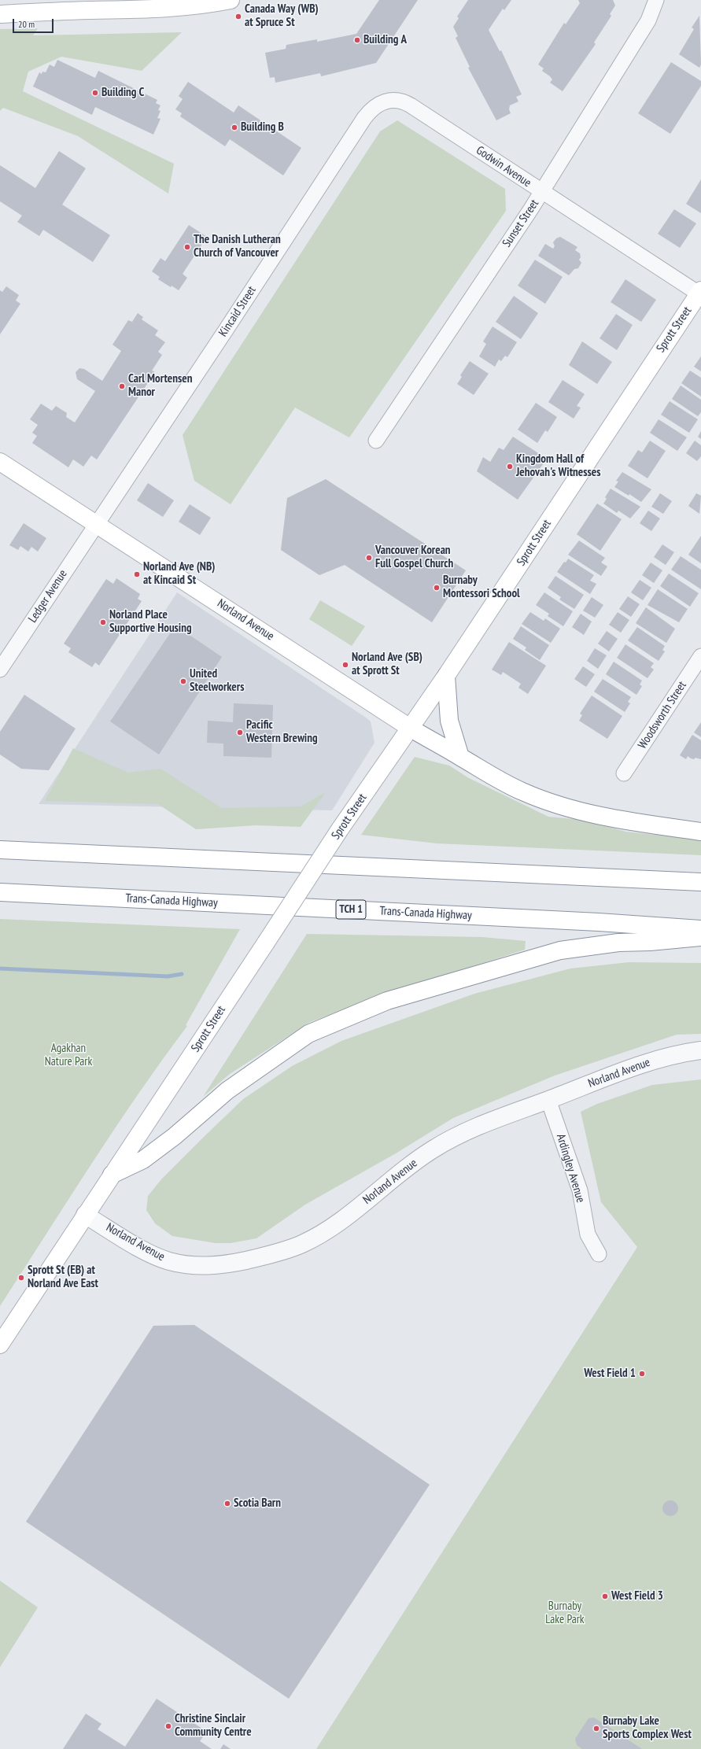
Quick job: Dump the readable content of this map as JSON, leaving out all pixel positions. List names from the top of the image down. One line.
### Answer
{"streets":{"main road":["Sprott Street","Norland Avenue","Trans-Canada Highway","TCH 1"],"street":["Godwin Avenue","Sunset Street","Kincaid Street","Ledger Avenue","Woodsworth Street","Ardingley Avenue"]},"crossings":[["Godwin Avenue","Sunset Street"],["Godwin Avenue","Kincaid Street"],["Godwin Avenue","Sprott Street"],["Kincaid Street","Ledger Avenue"],["Kincaid Street","Norland Avenue"],["Sprott Street","Norland Avenue"],["Ledger Avenue","Norland Avenue"],["Norland Avenue","Ardingley Avenue"]],"parks":["Agakhan Nature Park","Burnaby Lake Park"],"places":["Canada Way (WB) at Spruce St","Building A","Building C","Building B","The Danish Lutheran Church of Vancouver","Carl Mortensen Manor","Kingdom Hall of Jehovah's Witnesses","Vancouver Korean Full Gospel Church","Norland Ave (NB) at Kincaid St","Burnaby Montessori School","Norland Place Supportive Housing","Norland Ave (SB) at Sprott St","United Steelworkers","Pacific Western Brewing","Sprott St (EB) at Norland Ave East","West Field 1","Scotia Barn","West Field 3","Christine Sinclair Community Centre","Burnaby Lake Sports Complex West"],"scale_bar":"20 m"}
